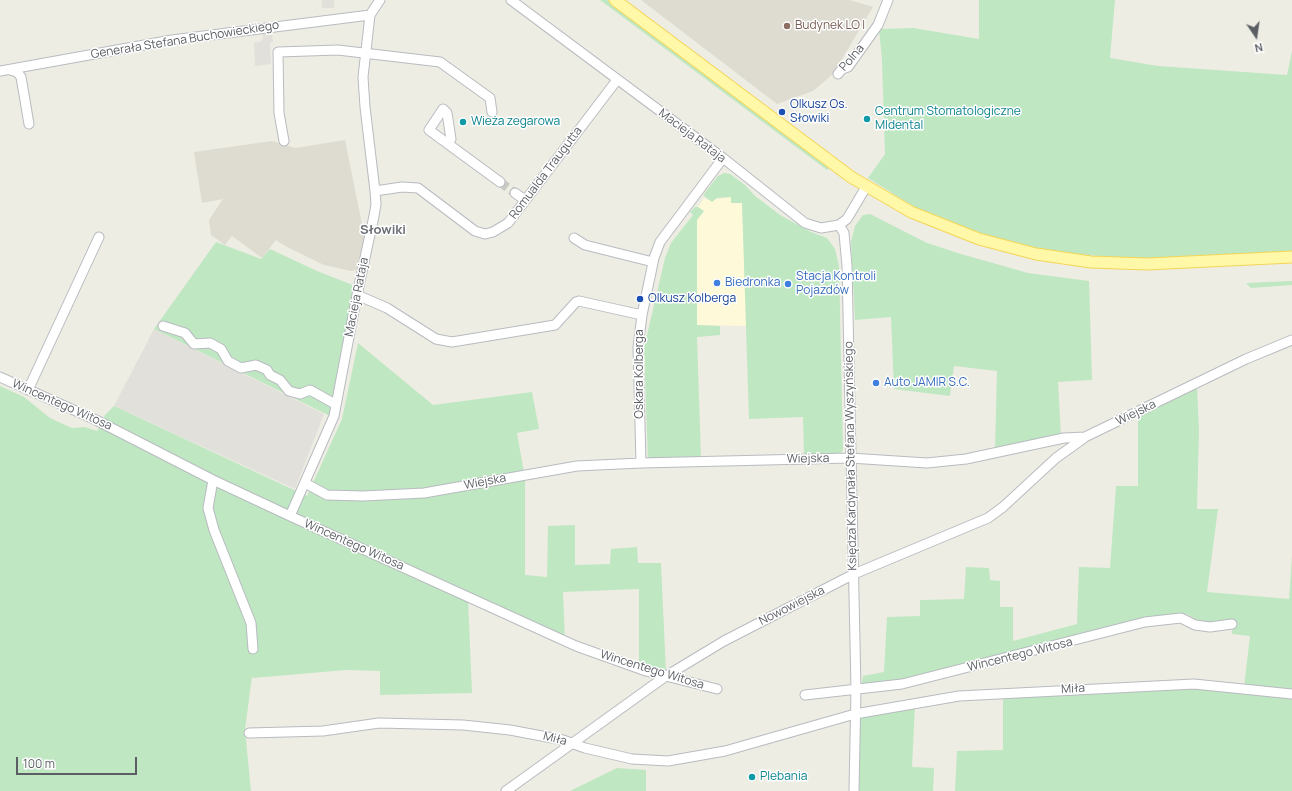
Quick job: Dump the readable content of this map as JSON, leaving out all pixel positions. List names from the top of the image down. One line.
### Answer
{"streets":{"street":["Generała Stefana Buchowieckiego","Polna","Macieja Rataja","Romualda Traugutta","Oskara Kolberga","Wincentego Witosa","Wiejska","Księdza Kardynała Stefana Wyszyńskiego","Nowowiejska","Miła"]},"crossings":[["Generała Stefana Buchowieckiego","Macieja Rataja"],["Macieja Rataja","Romualda Traugutta"],["Macieja Rataja","Oskara Kolberga"],["Macieja Rataja","Wincentego Witosa"],["Macieja Rataja","Wiejska"],["Macieja Rataja","Księdza Kardynała Stefana Wyszyńskiego"],["Oskara Kolberga","Wiejska"],["Wincentego Witosa","Księdza Kardynała Stefana Wyszyńskiego"],["Wincentego Witosa","Nowowiejska"],["Wiejska","Księdza Kardynała Stefana Wyszyńskiego"],["Wiejska","Nowowiejska"],["Księdza Kardynała Stefana Wyszyńskiego","Nowowiejska"],["Nowowiejska","Miła"]],"districts":["Słowiki"],"places":["Budynek LO I","Olkusz Os. Słowiki","Centrum Stomatologiczne MIdental","Wieża zegarowa","Biedronka","Stacja Kontroli Pojazdów","Olkusz Kolberga","Auto JAMIR S.C.","Plebania"],"scale_bar":"100 m","north":"bottom"}
